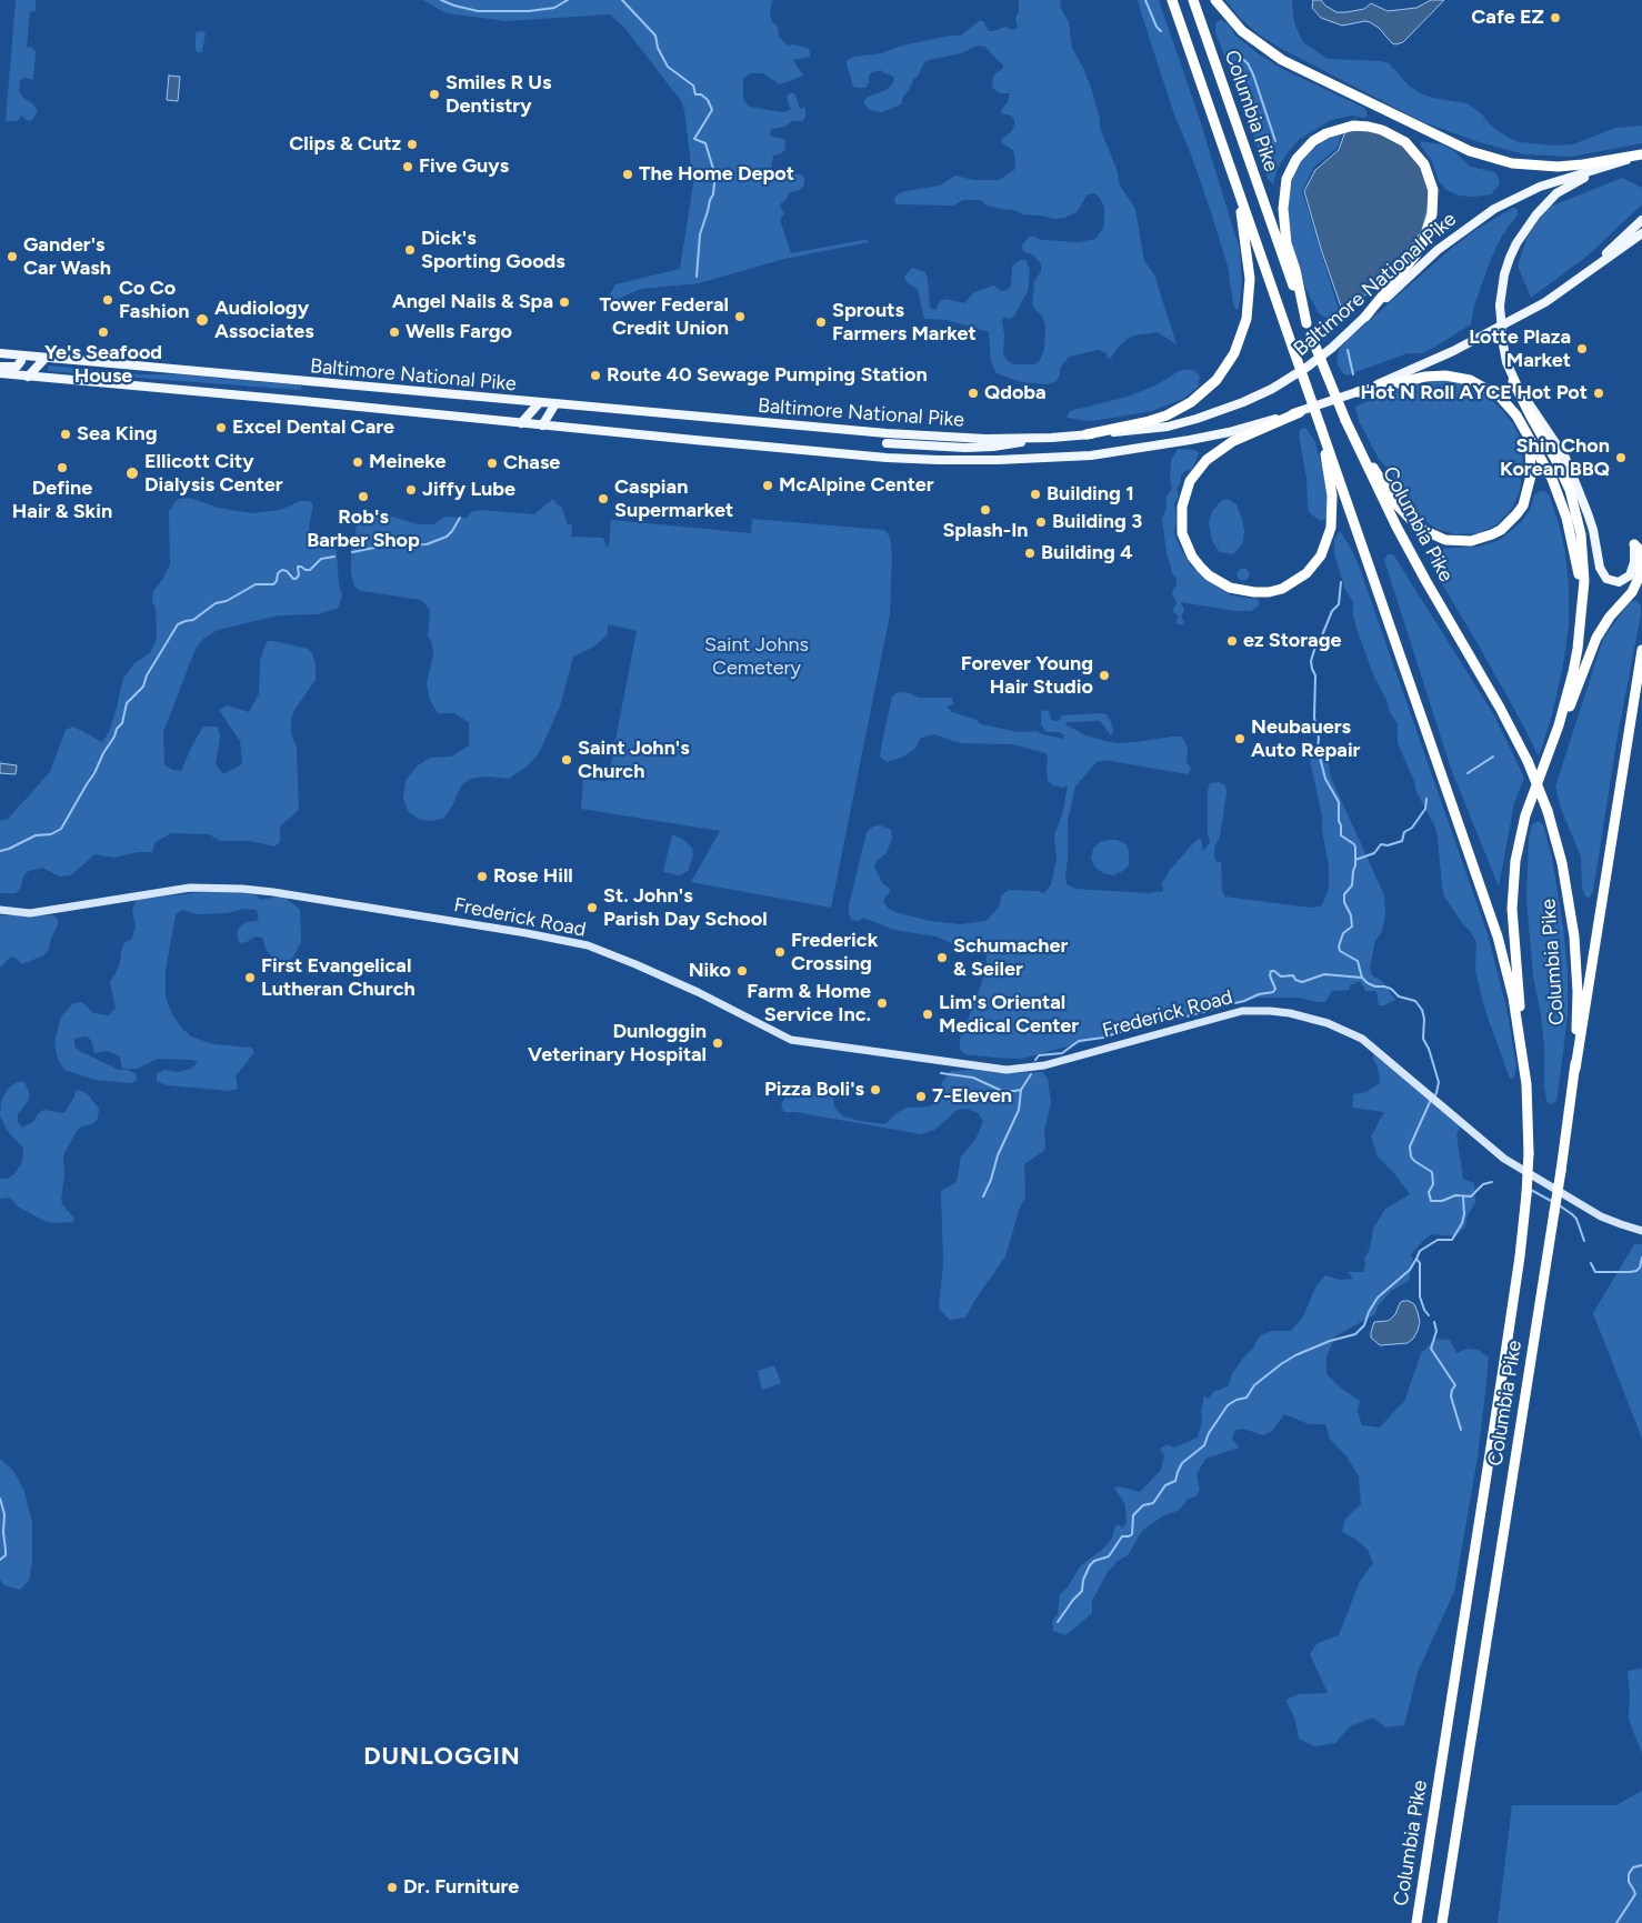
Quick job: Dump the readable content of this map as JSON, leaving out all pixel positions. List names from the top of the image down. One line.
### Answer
{"streets":{"highway":["Columbia Pike"],"main road":["Baltimore National Pike","Frederick Road"]},"districts":["DUNLOGGIN"],"parks":["Saint Johns Cemetery"],"places":["Cafe EZ","Smiles R Us Dentistry","Clips & Cutz","Five Guys","The Home Depot","Dick's Sporting Goods","Gander's Car Wash","Co Co Fashion","Angel Nails & Spa","Tower Federal Credit Union","Audiology Associates","Sprouts Farmers Market","Ye's Seafood House","Wells Fargo","Lotte Plaza Market","Route 40 Sewage Pumping Station","Qdoba","Hot N Roll AYCE Hot Pot","Excel Dental Care","Sea King","Shin Chon Korean BBQ","Meineke","Chase","Define Hair & Skin","Ellicott City Dialysis Center","McAlpine Center","Jiffy Lube","Building 1","Rob's Barber Shop","Caspian Supermarket","Splash-In","Building 3","Building 4","ez Storage","Forever Young Hair Studio","Neubauers Auto Repair","Saint John's Church","Rose Hill","St. John's Parish Day School","Frederick Crossing","Schumacher & Seiler","Niko","First Evangelical Lutheran Church","Farm & Home Service Inc.","Lim's Oriental Medical Center","Dunloggin Veterinary Hospital","Pizza Boli's","7-Eleven","Dr. Furniture"]}
